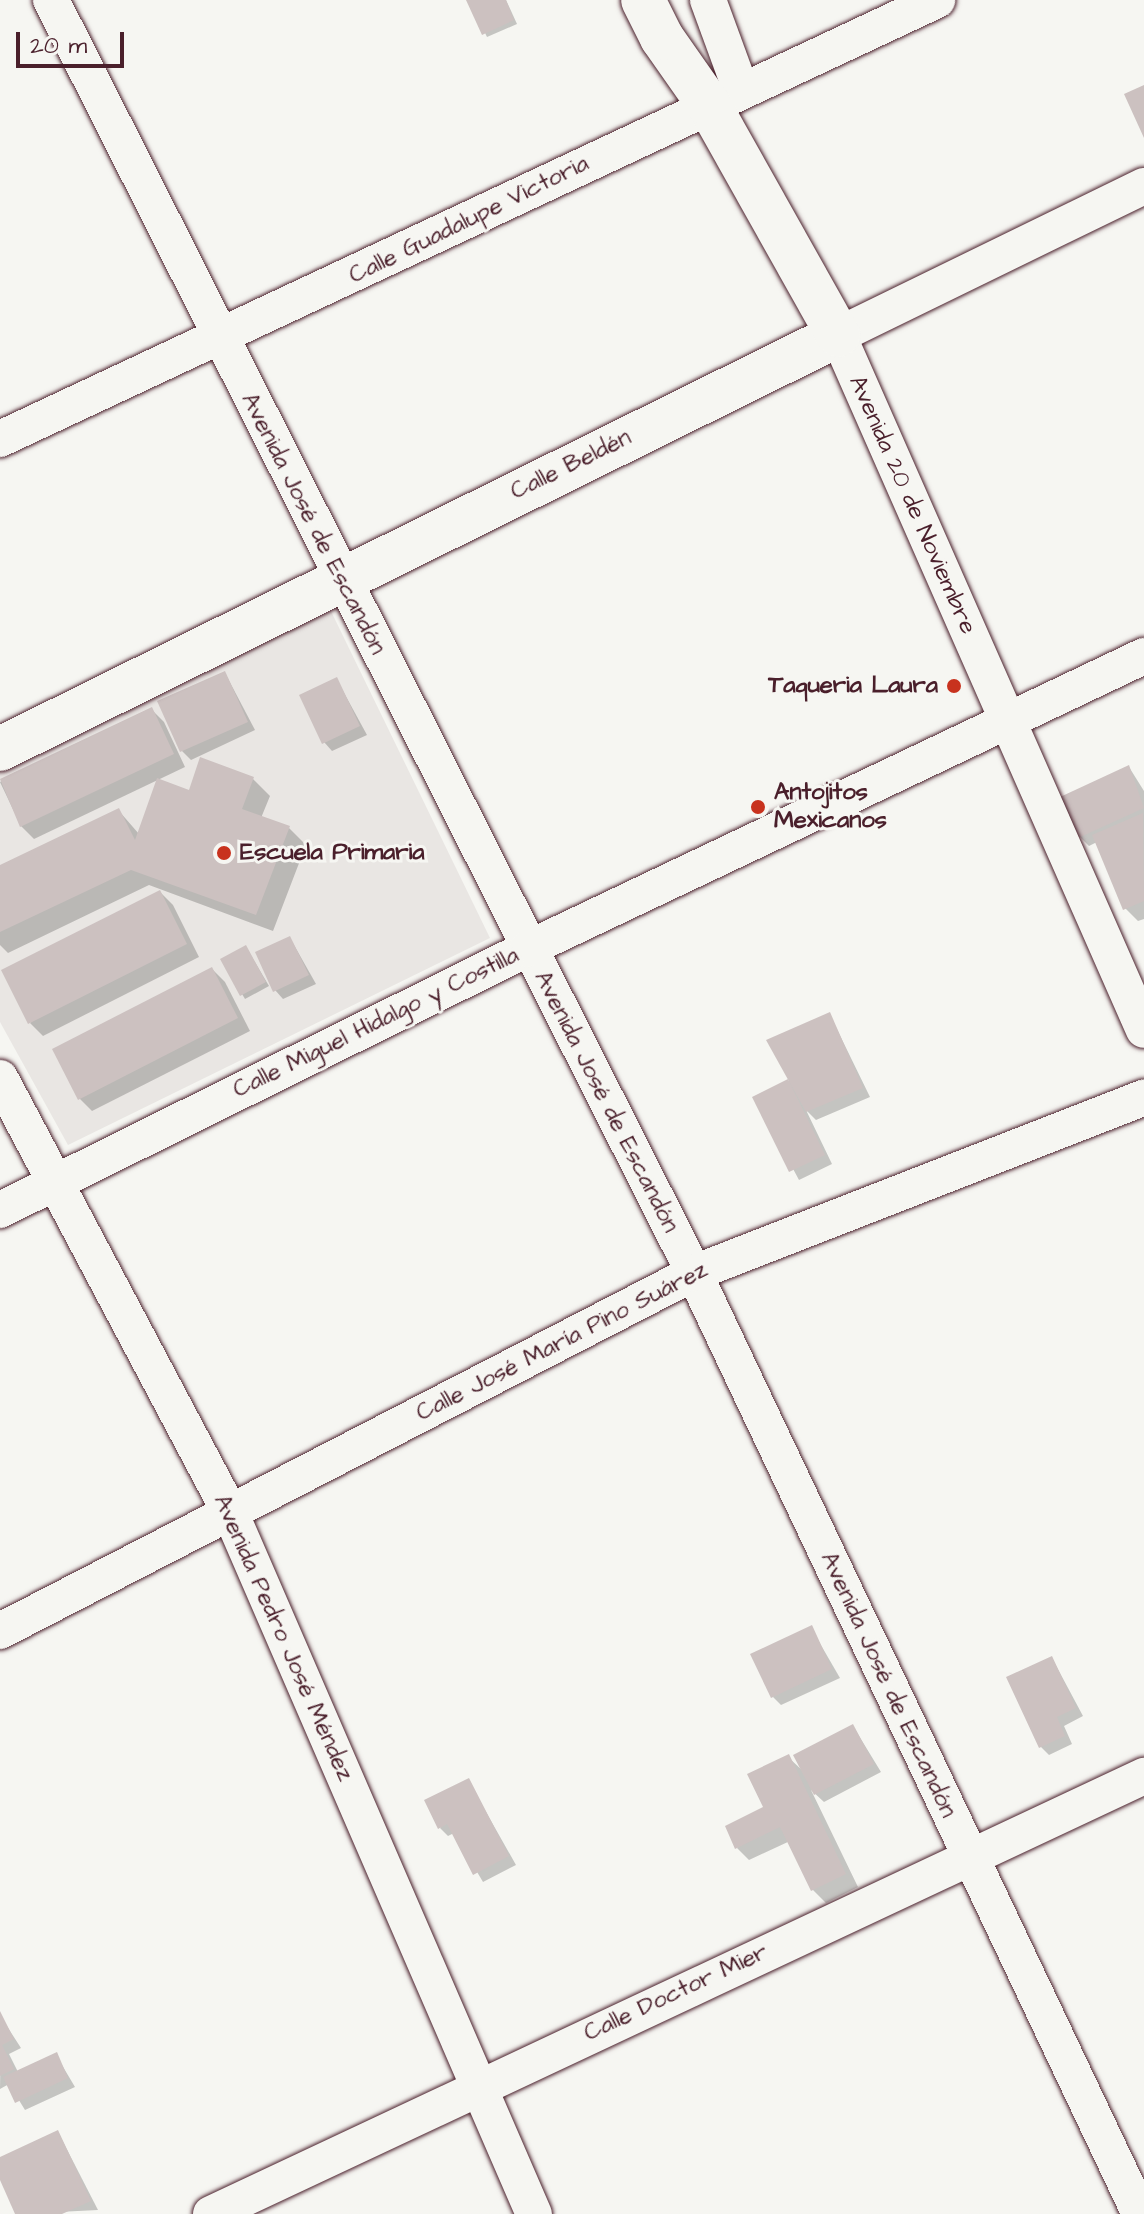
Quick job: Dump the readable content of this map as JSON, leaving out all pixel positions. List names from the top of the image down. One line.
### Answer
{"streets":{"main road":["Calle Beldén","Avenida 20 de Noviembre"],"street":["Calle Guadalupe Victoria","Avenida José de Escandón","Calle Miguel Hidalgo y Costilla","Calle José María Pino Suárez","Avenida Pedro José Méndez","Calle Doctor Mier"]},"crossings":[["Calle Guadalupe Victoria","Avenida 20 de Noviembre"],["Calle Guadalupe Victoria","Avenida José de Escandón"],["Calle Beldén","Avenida 20 de Noviembre"],["Calle Beldén","Avenida José de Escandón"],["Avenida 20 de Noviembre","Calle Miguel Hidalgo y Costilla"],["Avenida José de Escandón","Calle Miguel Hidalgo y Costilla"],["Avenida José de Escandón","Calle José María Pino Suárez"],["Avenida José de Escandón","Calle Doctor Mier"],["Calle Miguel Hidalgo y Costilla","Avenida Pedro José Méndez"],["Calle José María Pino Suárez","Avenida Pedro José Méndez"],["Avenida Pedro José Méndez","Calle Doctor Mier"]],"places":["Taqueria Laura","Antojitos Mexicanos","Escuela Primaria"],"scale_bar":"20 m"}
